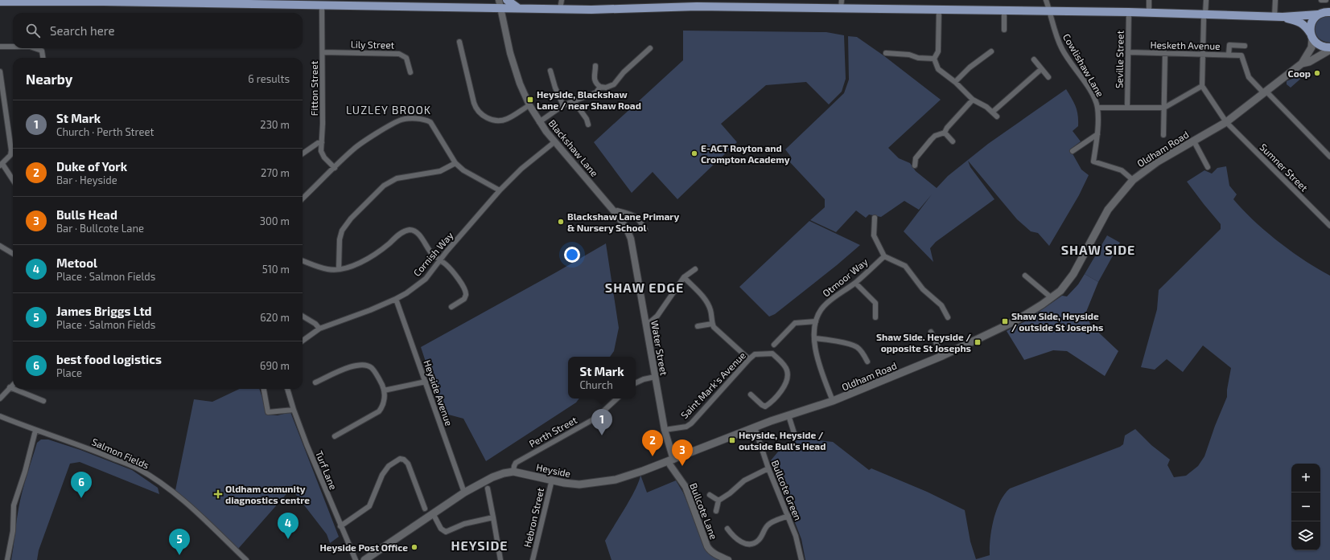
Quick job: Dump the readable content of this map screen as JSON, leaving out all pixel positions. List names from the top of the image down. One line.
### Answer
{"streets":{"main road":["Oldham Road","Heyside"],"street":["Lily Street","Hesketh Avenue","Seville Street","Cowlishaw Lane","Fitton Street","Blackshaw Lane","Sumner Street","Cornish Way","Otmoor Way","Water Street","Saint Mark's Avenue","Heyside Avenue","Perth Street","Salmon Fields","Turf Lane","Bullcote Green","Bullcote Lane","Hebron Street"]},"crossings":[["Lily Street","Fitton Street"],["Hesketh Avenue","Seville Street"],["Hesketh Avenue","Oldham Road"],["Cowlishaw Lane","Oldham Road"],["Blackshaw Lane","Cornish Way"],["Blackshaw Lane","Water Street"],["Oldham Road","Sumner Street"],["Oldham Road","Otmoor Way"],["Oldham Road","Heyside"],["Oldham Road","Bullcote Green"],["Cornish Way","Heyside Avenue"],["Water Street","Saint Mark's Avenue"],["Water Street","Heyside"],["Water Street","Bullcote Lane"],["Heyside Avenue","Heyside"],["Perth Street","Heyside"],["Heyside","Bullcote Green"],["Heyside","Bullcote Lane"],["Heyside","Hebron Street"]],"districts":["LUZLEY BROOK","SHAW SIDE","SHAW EDGE","HEYSIDE"],"places":{"other":["Coop","E-ACT Royton and Crompton Academy","Blackshaw Lane Primary & Nursery School","Heyside Post Office"],"transit":["Heyside, Blackshaw Lane / near Shaw Road","Shaw Side, Heyside / outside St Josephs","Shaw Side. Heyside / opposite St Josephs","Heyside, Heyside / outside Bull's Head"],"health":["Oldham comunity diagnostics centre"]},"page":{"search":"Search here","heading":["Nearby","6 results"],"list":[{"mark":"1","name":"St Mark","note":"Church · Perth Street","value":"230 m"},{"mark":"2","name":"Duke of York","note":"Bar · Heyside","value":"270 m"},{"mark":"3","name":"Bulls Head","note":"Bar · Bullcote Lane","value":"300 m"},{"mark":"4","name":"Metool","note":"Place · Salmon Fields","value":"510 m"},{"mark":"5","name":"James Briggs Ltd","note":"Place · Salmon Fields","value":"620 m"},{"mark":"6","name":"best food logistics","note":"Place","value":"690 m"}],"popup":["St Mark","Church"],"pins":["1","2","3","6","4","5"],"map_buttons":["+","−"]}}
